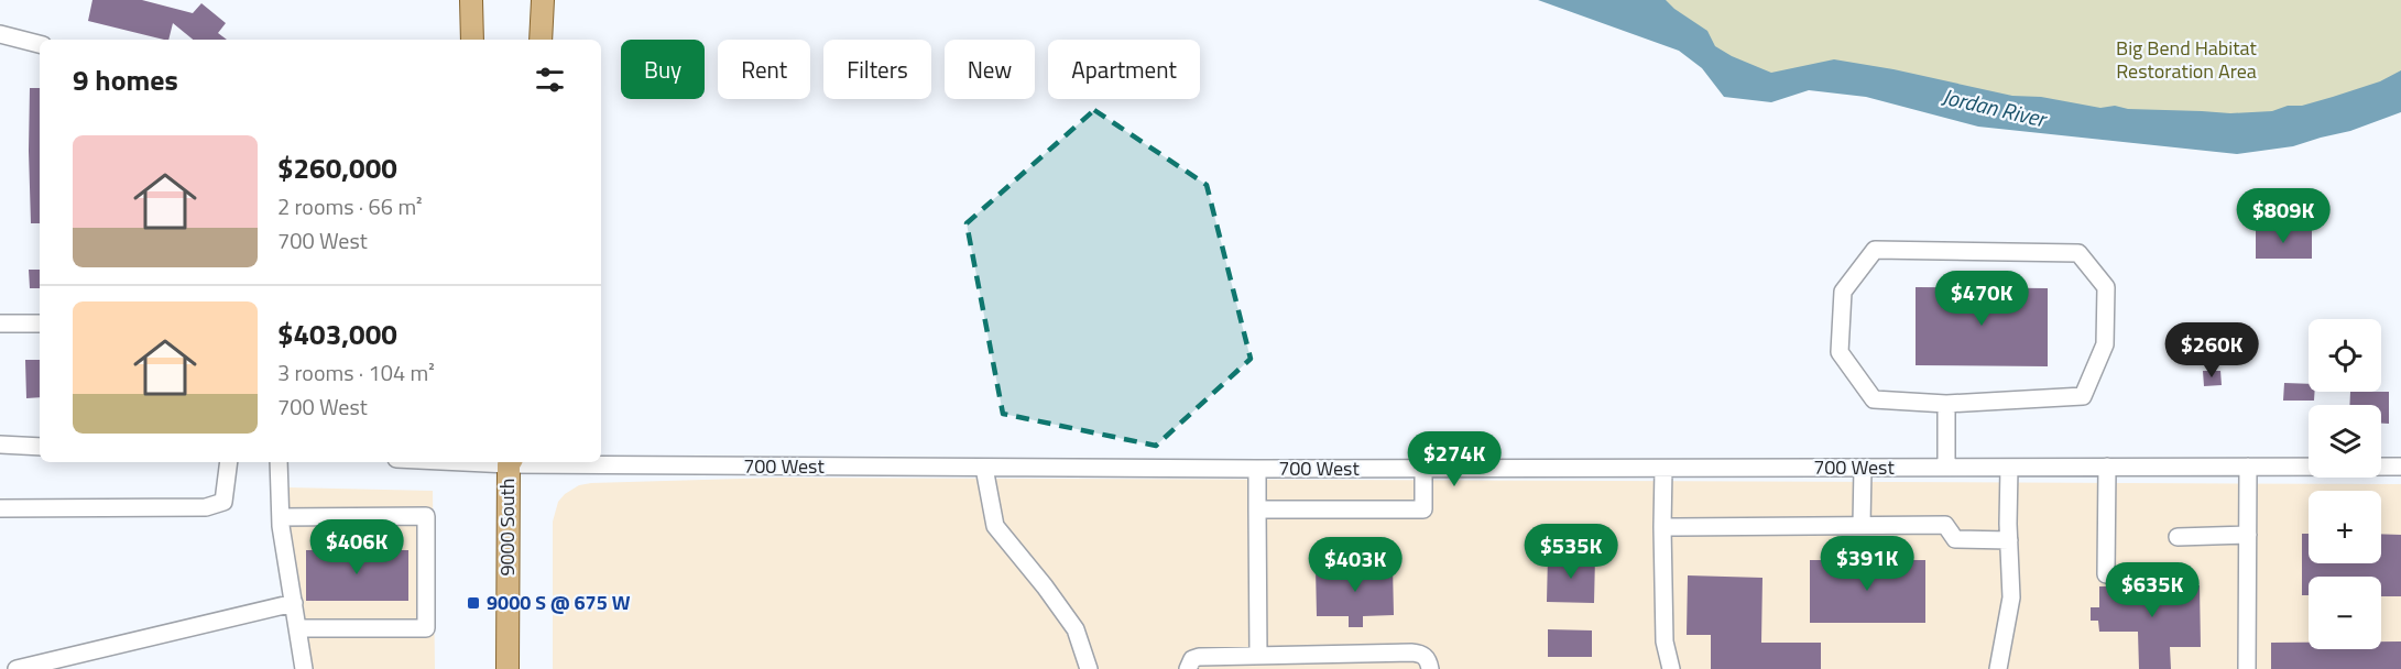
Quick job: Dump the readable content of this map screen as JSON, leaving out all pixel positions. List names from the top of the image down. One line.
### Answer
{"streets":{"main road":["9000 South"],"street":["700 West"]},"water":["Jordan River"],"parks":["Big Bend Habitat Restoration Area"],"places":{"transit":["9000 S @ 675 W"]},"page":{"chip":["Buy","Rent","Filters","New","Apartment"],"heading":"9 homes","list":[{"name":"$260,000","note":"2 rooms · 66 m² · 700 West"},{"name":"$403,000","note":"3 rooms · 104 m² · 700 West"}],"price":["$809K","$470K","$260K","$274K","$406K","$535K","$391K","$403K","$635K"],"map_buttons":["+","−"]}}
